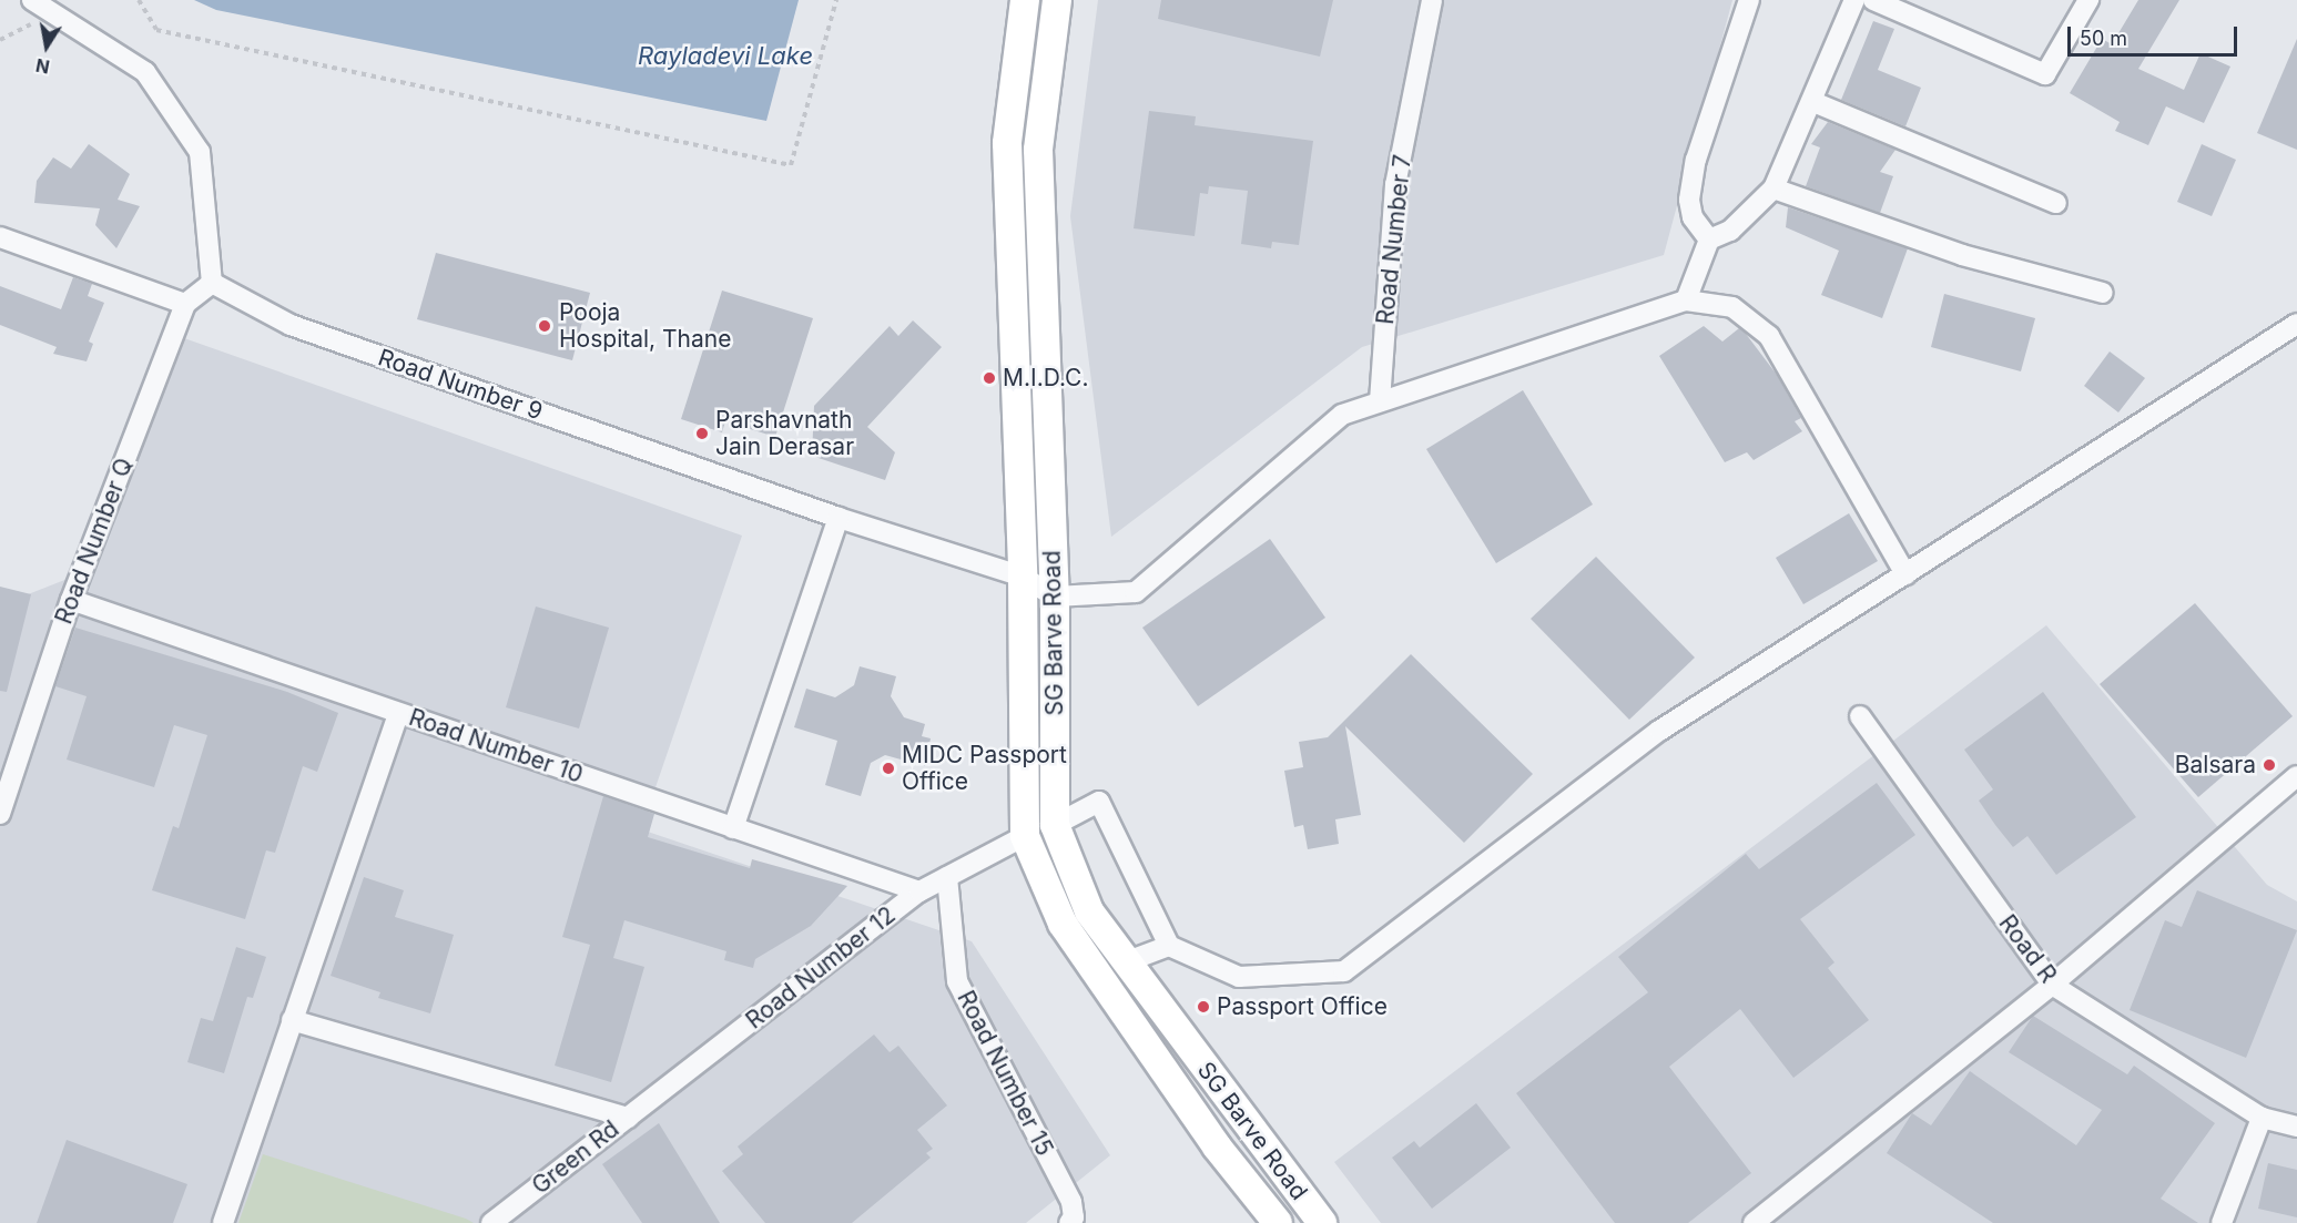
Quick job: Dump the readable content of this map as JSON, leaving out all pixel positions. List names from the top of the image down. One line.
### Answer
{"streets":{"main road":["SG Barve Road"],"street":["Road Number 7","Road Number 9","Road Number Q","Road Number 10","Road R","Road Number 12","Road Number 15","Green Rd"]},"crossings":[["Road Number 9","SG Barve Road"],["Road Number Q","Road Number 10"],["SG Barve Road","Road Number 12"],["Road Number 10","Road Number 12"],["Road Number 12","Road Number 15"],["Road Number 12","Green Rd"]],"water":["Rayladevi Lake"],"places":["Pooja Hospital, Thane","M.I.D.C.","Parshavnath Jain Derasar","Balsara","MIDC Passport Office","Passport Office"],"scale_bar":"50 m","north":"bottom"}
